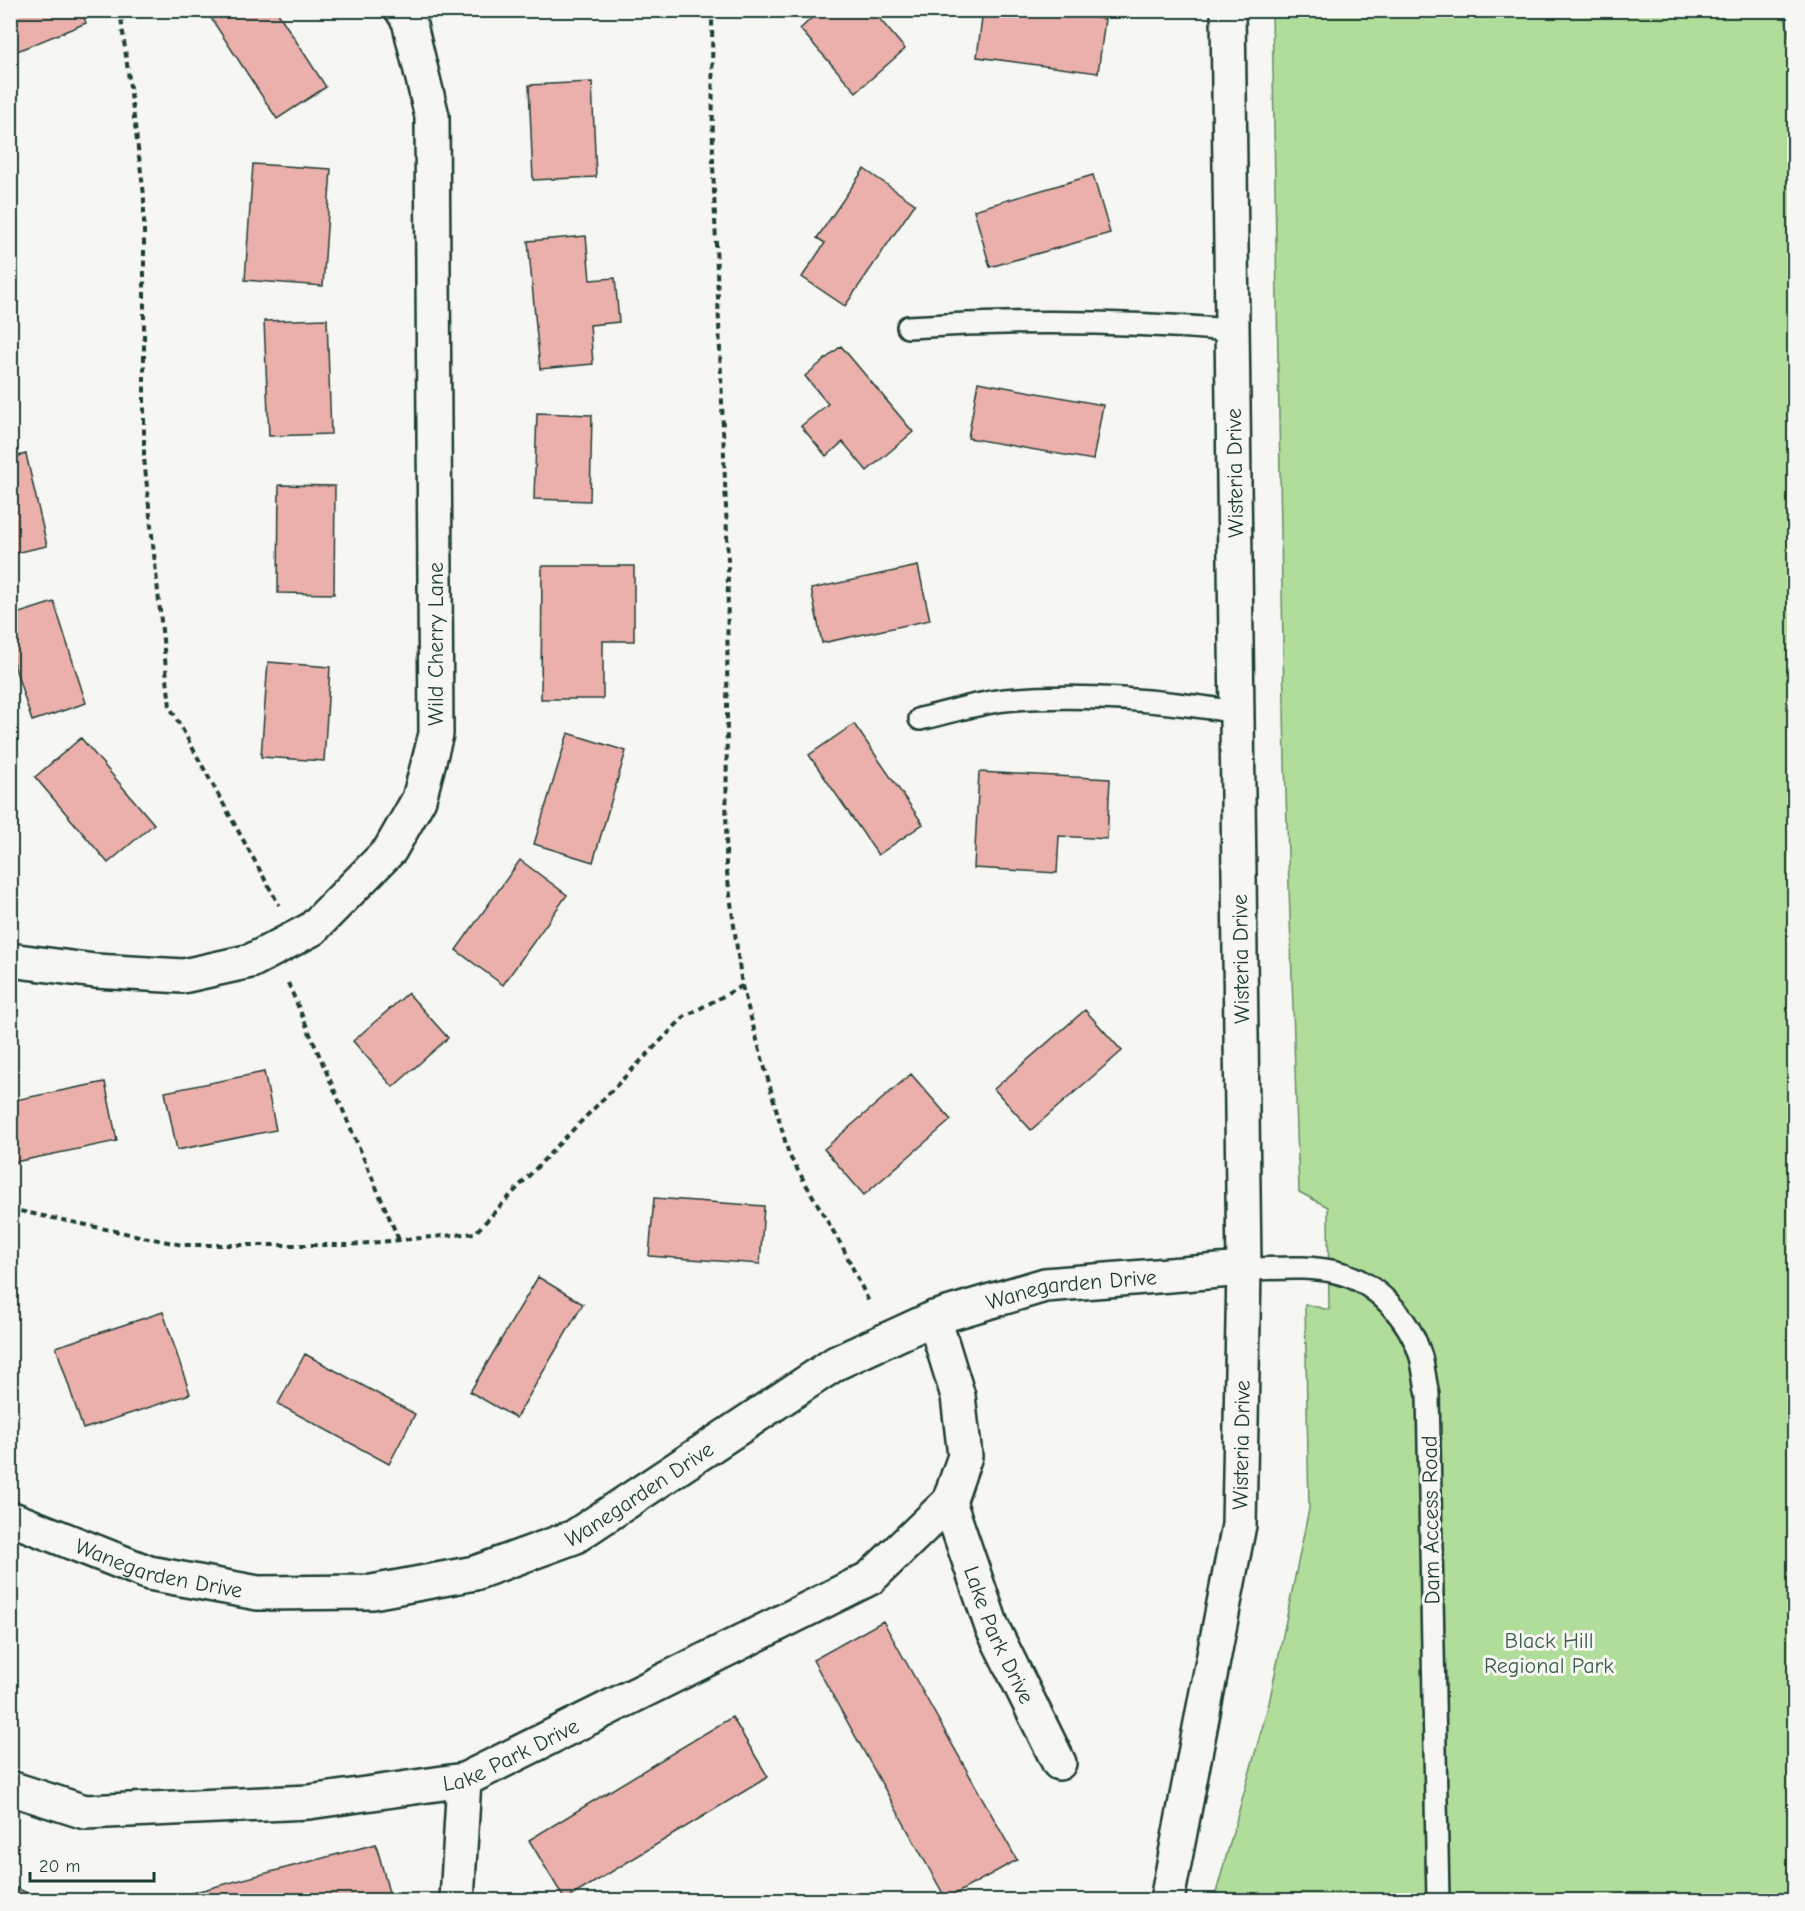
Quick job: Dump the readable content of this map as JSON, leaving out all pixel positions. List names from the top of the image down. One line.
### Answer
{"streets":{"street":["Wisteria Drive","Wild Cherry Lane","Wanegarden Drive","Lake Park Drive"],"lane":["Dam Access Road"]},"crossings":[["Wisteria Drive","Wanegarden Drive"],["Wisteria Drive","Dam Access Road"],["Wanegarden Drive","Dam Access Road"],["Wanegarden Drive","Lake Park Drive"]],"parks":["Black Hill Regional Park"],"scale_bar":"20 m"}
